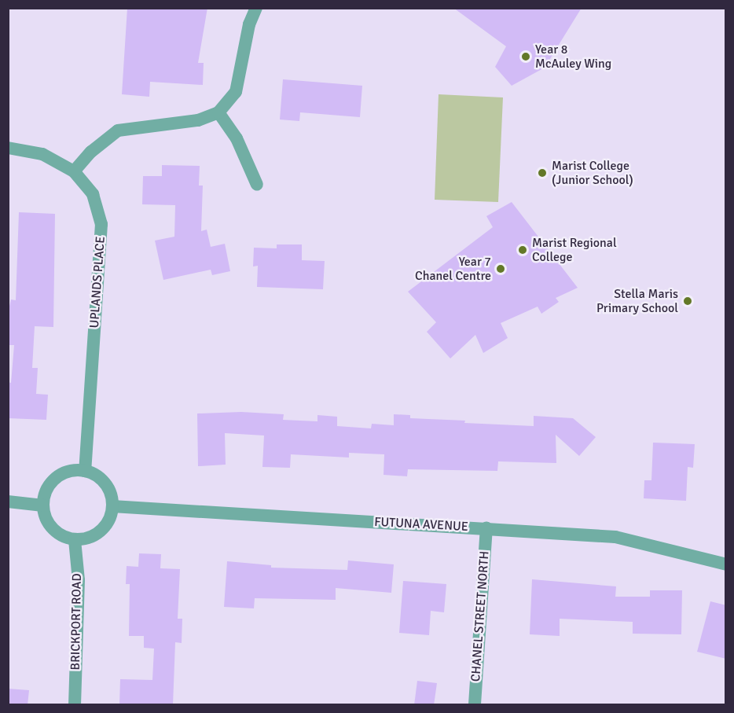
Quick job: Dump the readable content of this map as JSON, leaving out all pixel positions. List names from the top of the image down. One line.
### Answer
{"streets":{"street":["UPLANDS PLACE","FUTUNA AVENUE","CHANEL STREET NORTH","BRICKPORT ROAD"]},"crossings":[["UPLANDS PLACE","FUTUNA AVENUE"],["UPLANDS PLACE","BRICKPORT ROAD"],["FUTUNA AVENUE","CHANEL STREET NORTH"],["FUTUNA AVENUE","BRICKPORT ROAD"]],"places":["Year 8 McAuley Wing","Marist College (Junior School)","Marist Regional College","Year 7 Chanel Centre","Stella Maris Primary School"]}
